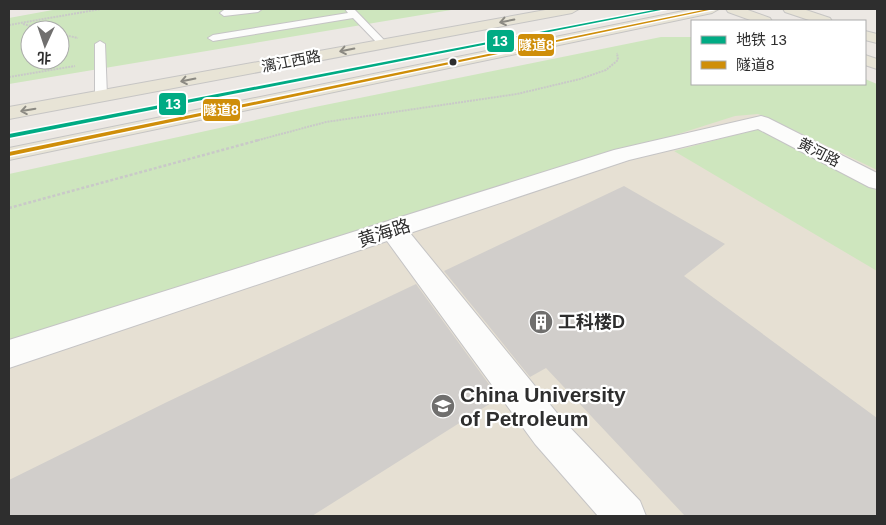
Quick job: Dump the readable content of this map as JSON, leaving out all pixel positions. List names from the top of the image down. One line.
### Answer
{"streets":{"main road":["漓江西路"],"street":["黄河路","黄海路"]},"crossings":[["黄河路","黄海路"]],"places":{"building":["工科楼D"],"school or university":["China University of Petroleum"]},"lines":["metro line 13","transit line 隧道8"],"legend":["地铁 13","隧道8"],"north":"bottom"}
